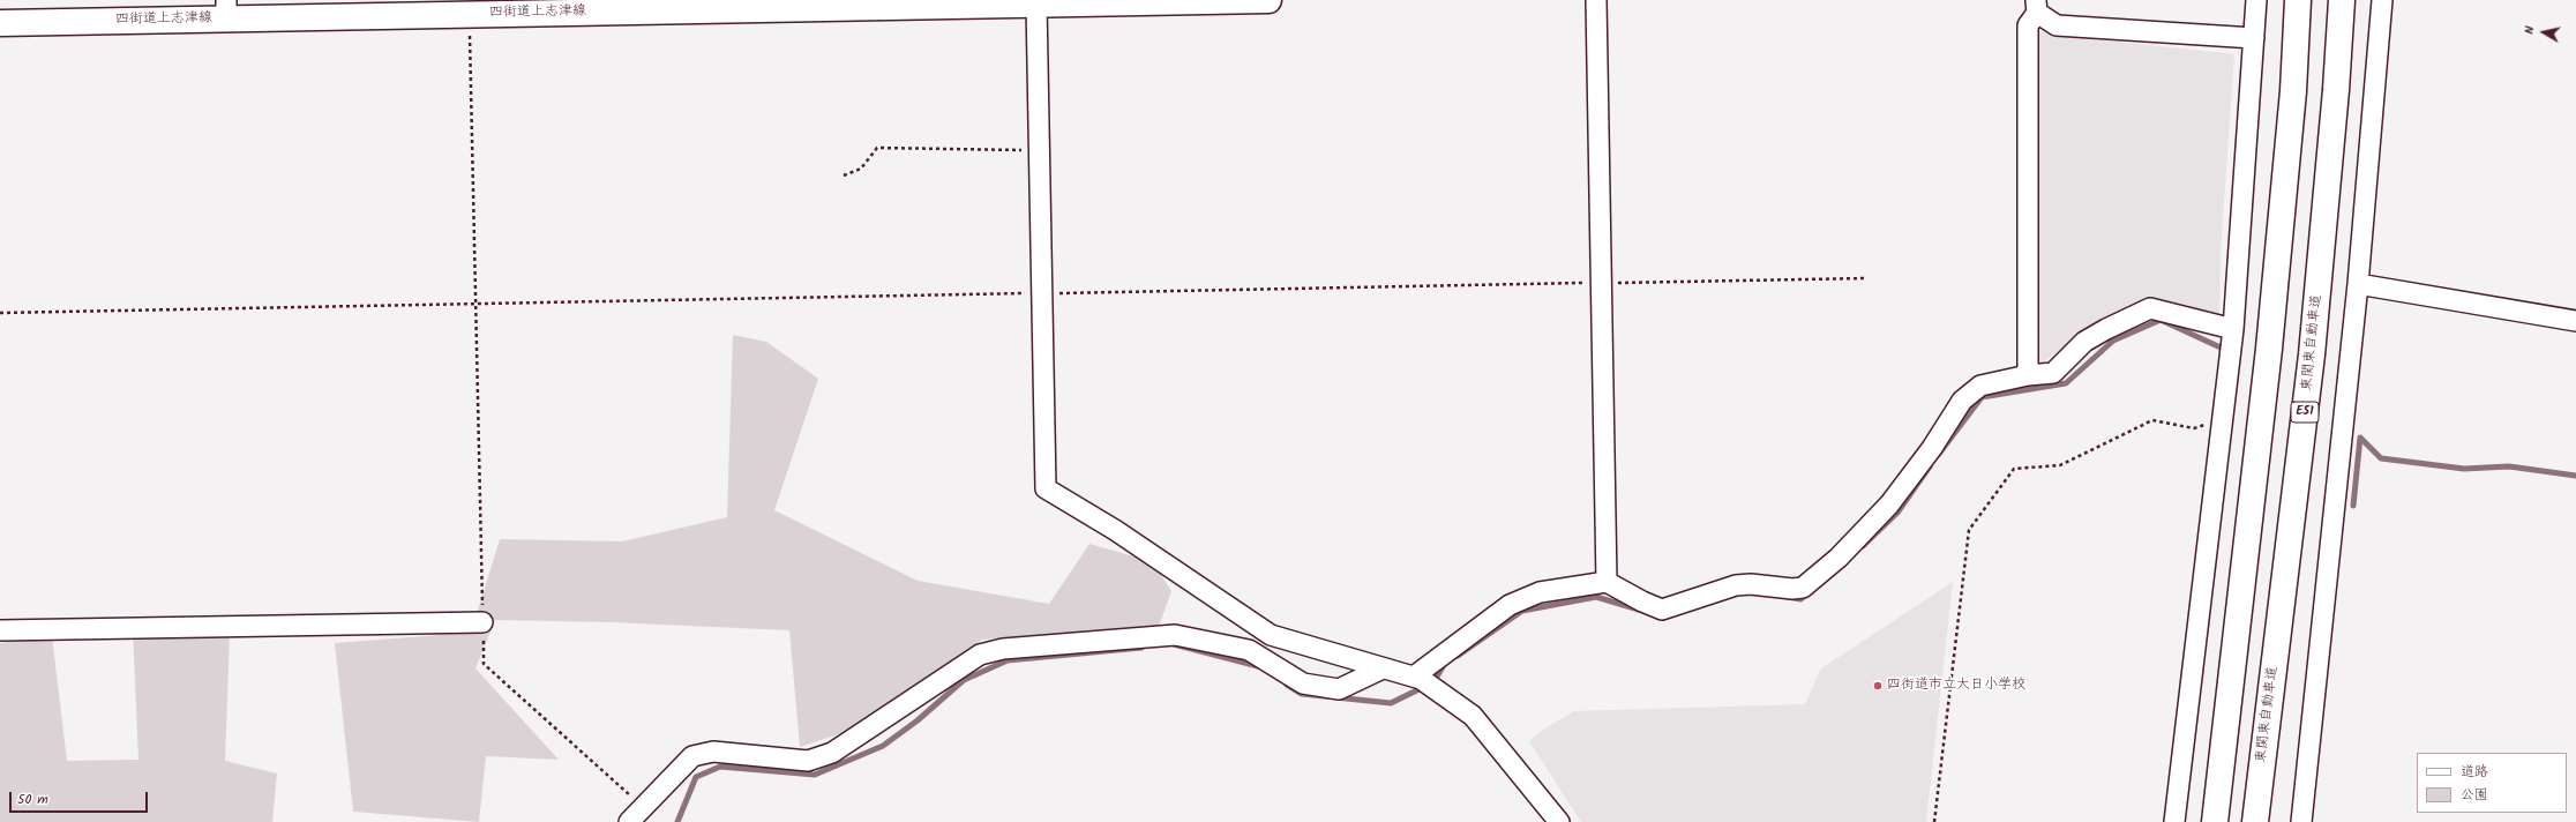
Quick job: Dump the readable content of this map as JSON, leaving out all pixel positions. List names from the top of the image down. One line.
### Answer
{"streets":{"main road":["四街道上志津線","東関東自動車道","E51"]},"places":["四街道市立大日小学校"],"legend":["道路","公園"],"scale_bar":"50 m","north":"left"}
